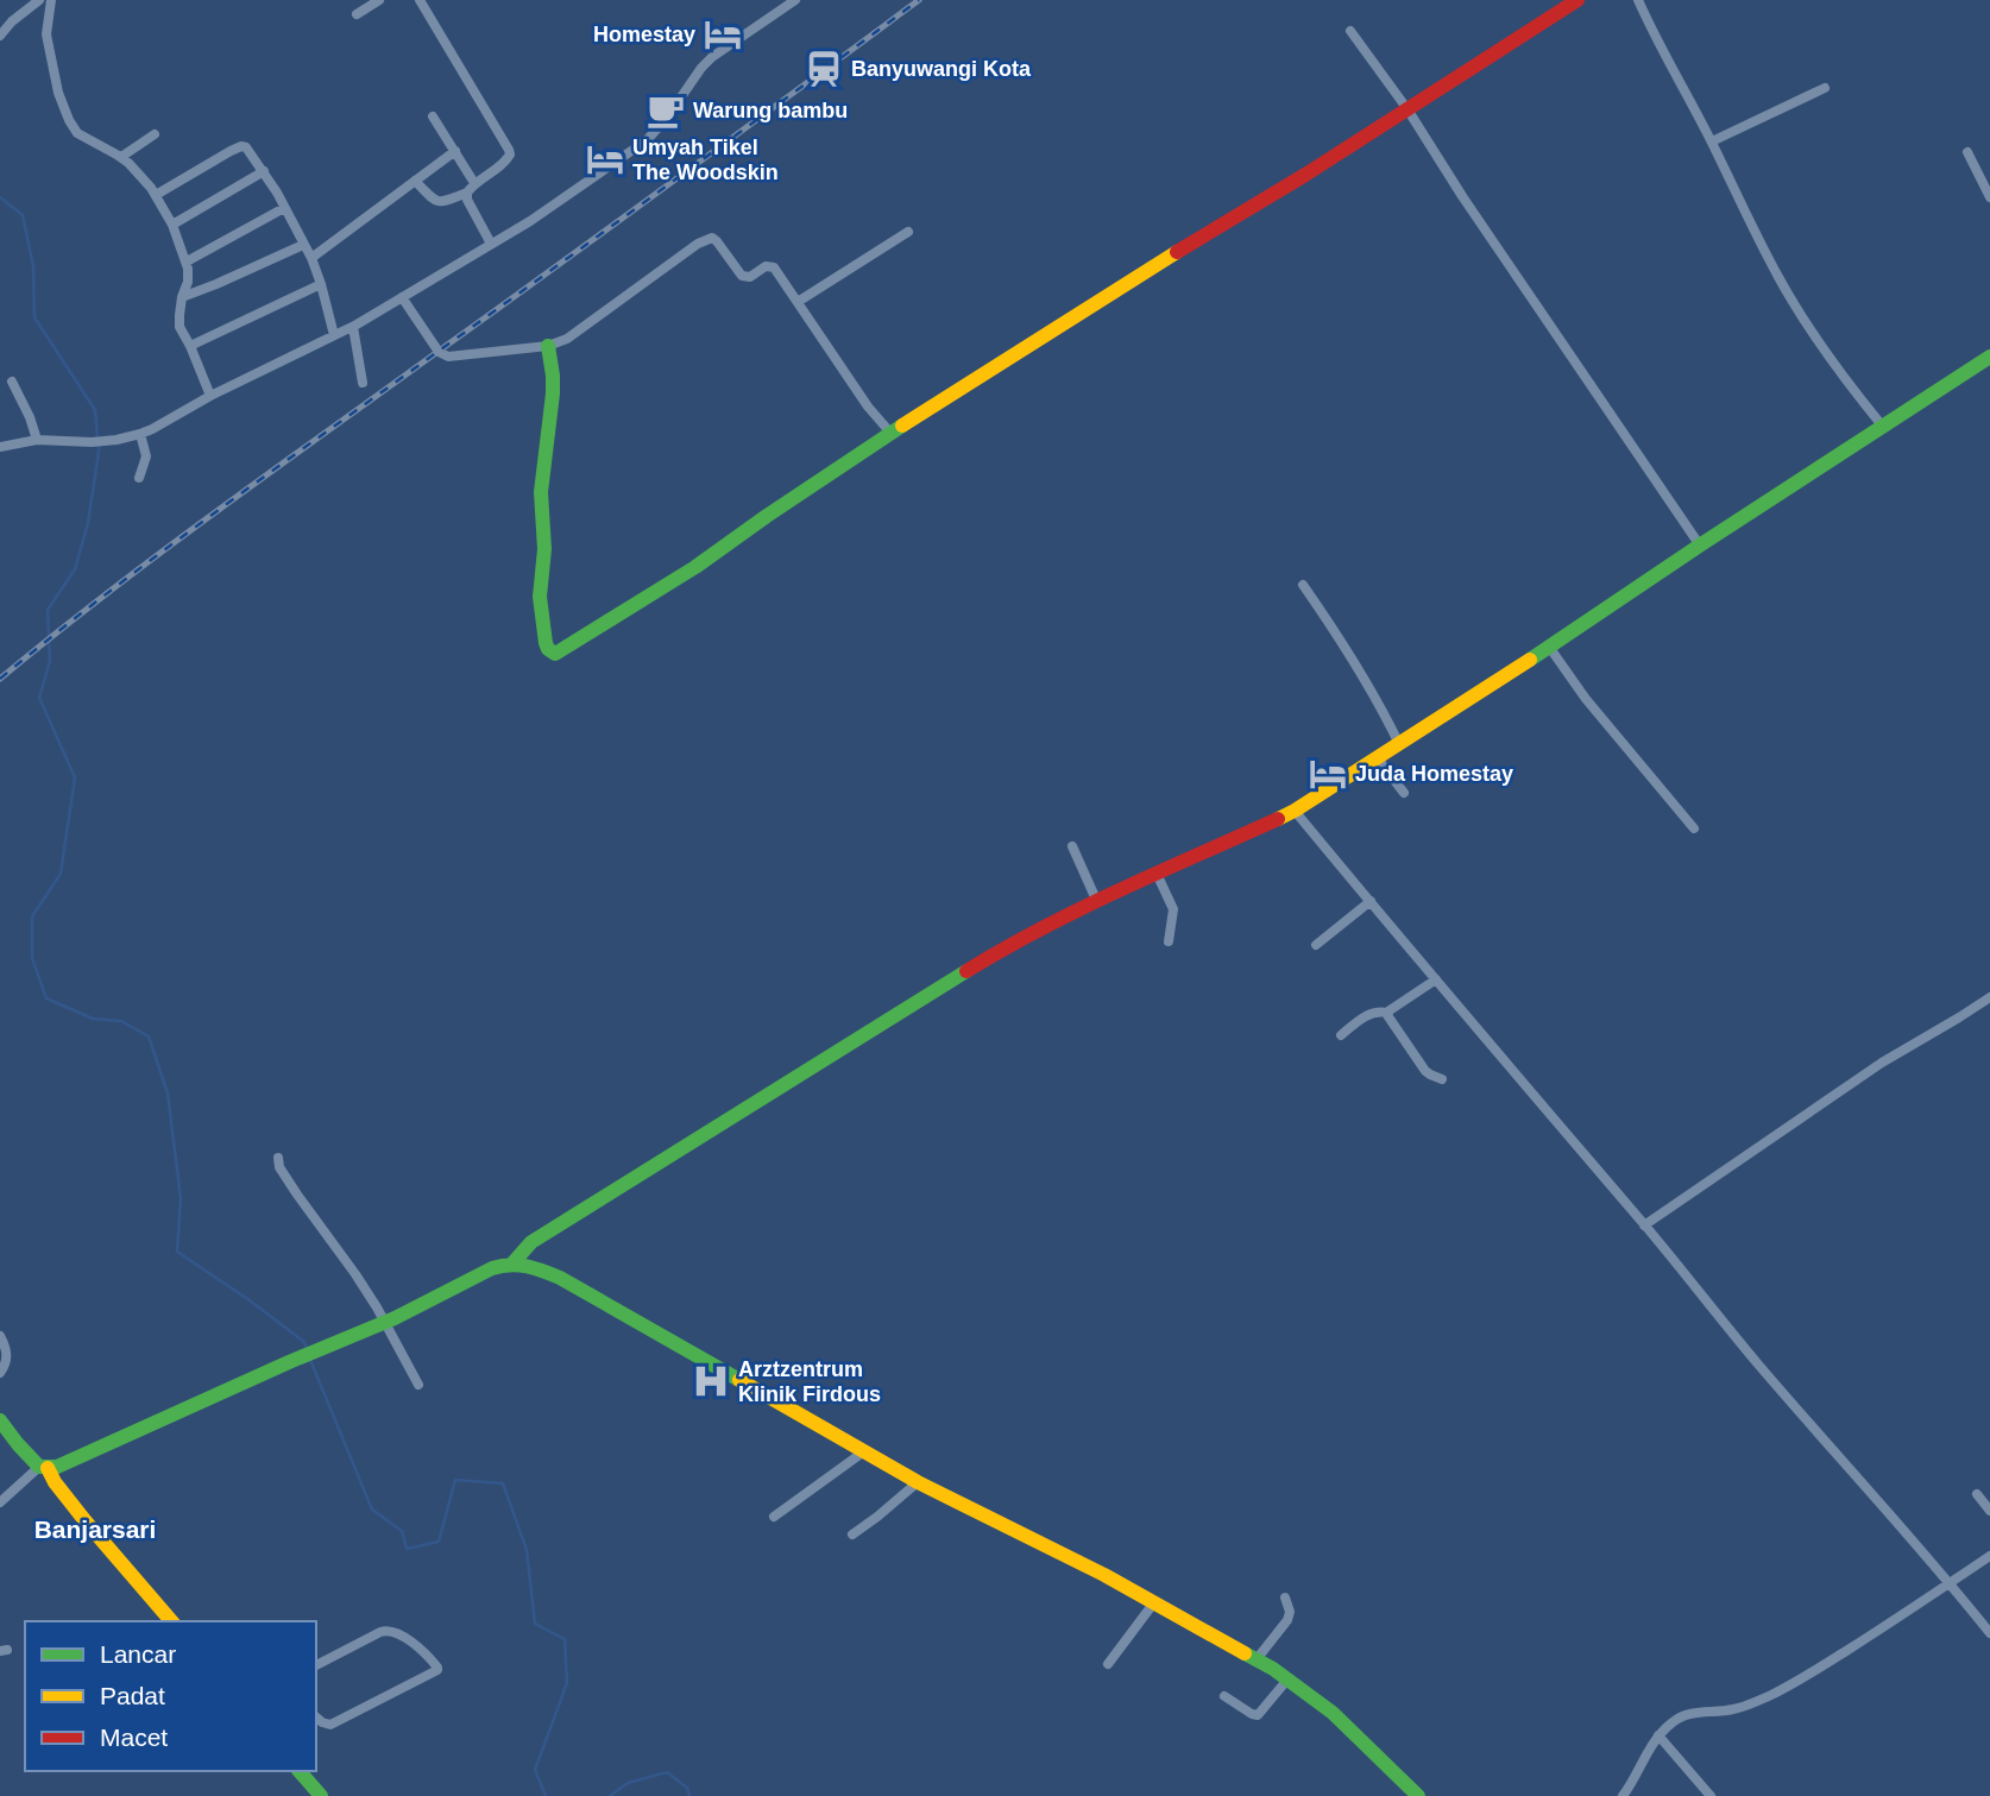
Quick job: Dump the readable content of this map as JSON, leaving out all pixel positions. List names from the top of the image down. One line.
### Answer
{"districts":["Banjarsari"],"places":{"hotel":["Homestay","Umyah Tikel The Woodskin","Juda Homestay"],"station":["Banyuwangi Kota"],"cafe":["Warung bambu"],"hospital":["Arztzentrum Klinik Firdous"]},"legend":["Lancar","Padat","Macet"]}
